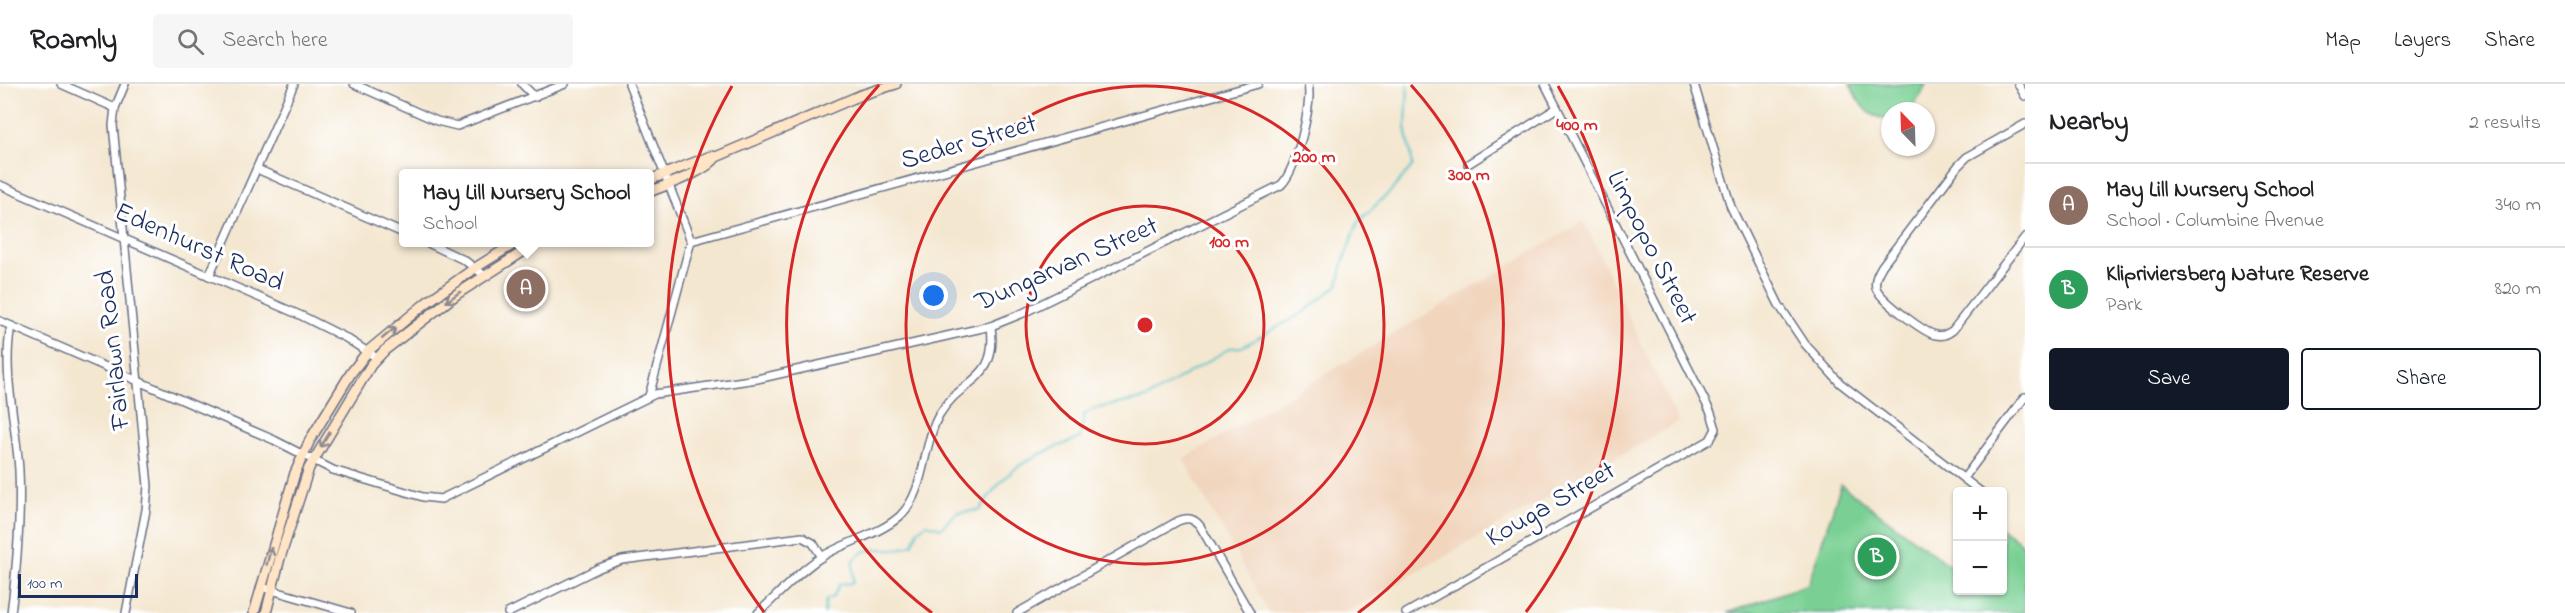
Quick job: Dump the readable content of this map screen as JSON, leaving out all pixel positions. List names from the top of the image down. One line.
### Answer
{"streets":{"street":["Seder Street","Edenhurst Road","Limpopo Street","Dungarvan Street","Fairlawn Road","Kouga Street"]},"crossings":[["Edenhurst Road","Fairlawn Road"],["Limpopo Street","Kouga Street"],["Dungarvan Street","Fairlawn Road"]],"scale_bar":"100 m","north":"top left","page":{"header":"Roamly","search":"Search here","nav":["Map","Layers","Share"],"heading":["Nearby","2 results"],"list":[{"mark":"A","name":"May Lill Nursery School","note":"School · Columbine Avenue","value":"340 m"},{"mark":"B","name":"Klipriviersberg Nature Reserve","note":"Park","value":"820 m"}],"popup":["May Lill Nursery School","School"],"pins":["A","B"],"buttons":["Save","Share"],"map_buttons":["+","−"],"scale":"100 m"},"rings":["400 m","200 m","300 m","100 m"]}
